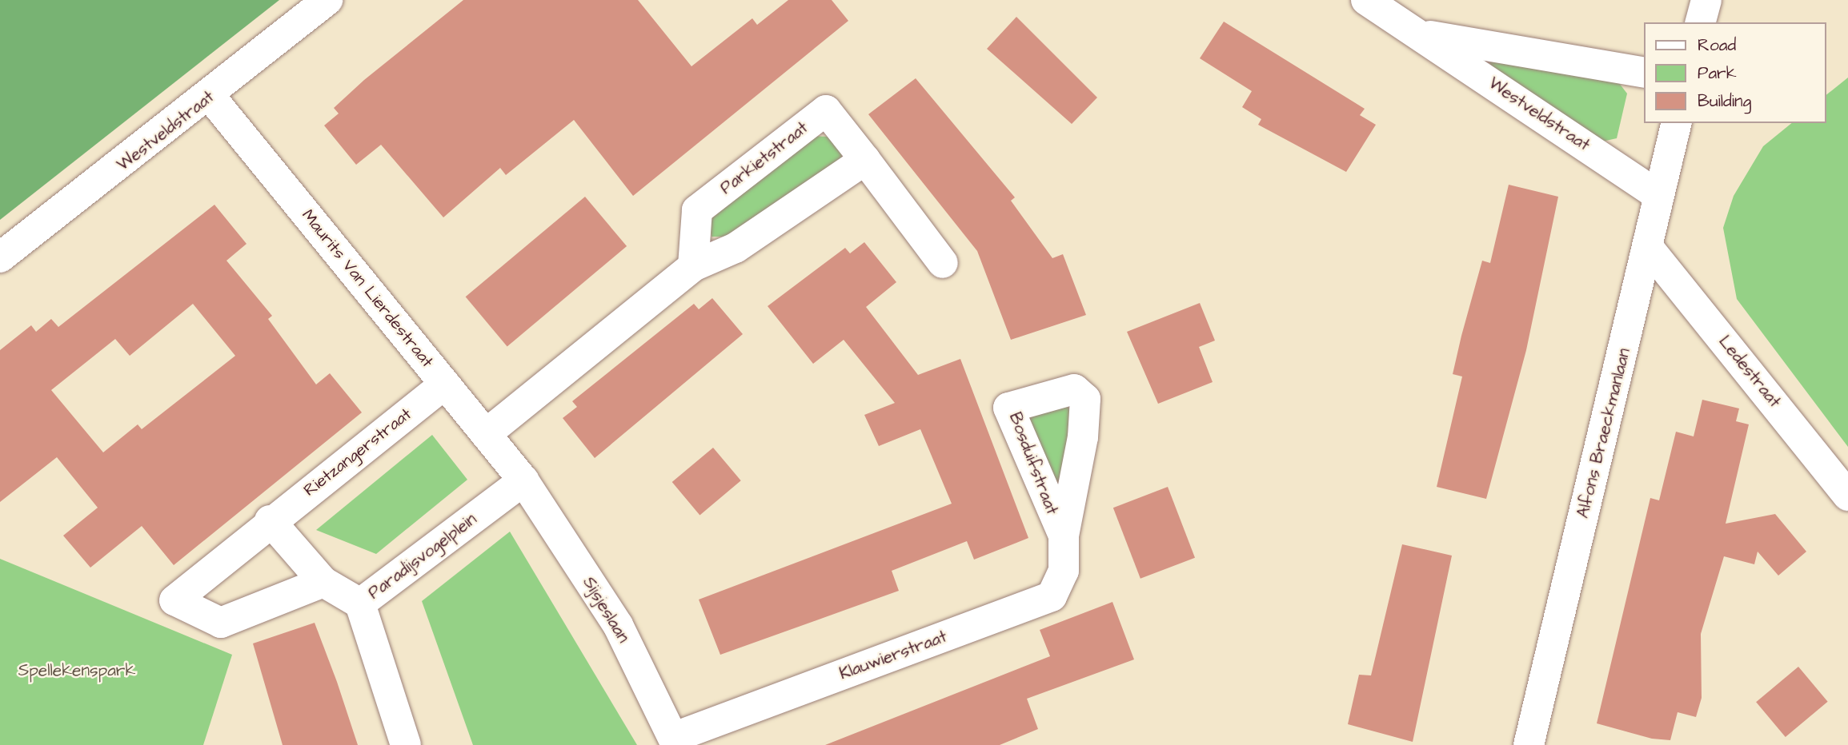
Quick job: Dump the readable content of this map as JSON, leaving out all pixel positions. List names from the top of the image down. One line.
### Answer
{"streets":{"street":["Westveldstraat","Parkietstraat","Maurits Van Lierdestraat","Ledestraat","Alfons Braeckmanlaan","Rietzangerstraat","Paradijsvogelplein","Sijsjeslaan","Klauwierstraat"]},"crossings":[["Westveldstraat","Maurits Van Lierdestraat"],["Westveldstraat","Alfons Braeckmanlaan"],["Maurits Van Lierdestraat","Rietzangerstraat"],["Maurits Van Lierdestraat","Paradijsvogelplein"],["Maurits Van Lierdestraat","Sijsjeslaan"],["Ledestraat","Alfons Braeckmanlaan"],["Paradijsvogelplein","Sijsjeslaan"],["Sijsjeslaan","Klauwierstraat"]],"parks":["Spellekenspark"],"legend":["Road","Park","Building"]}
